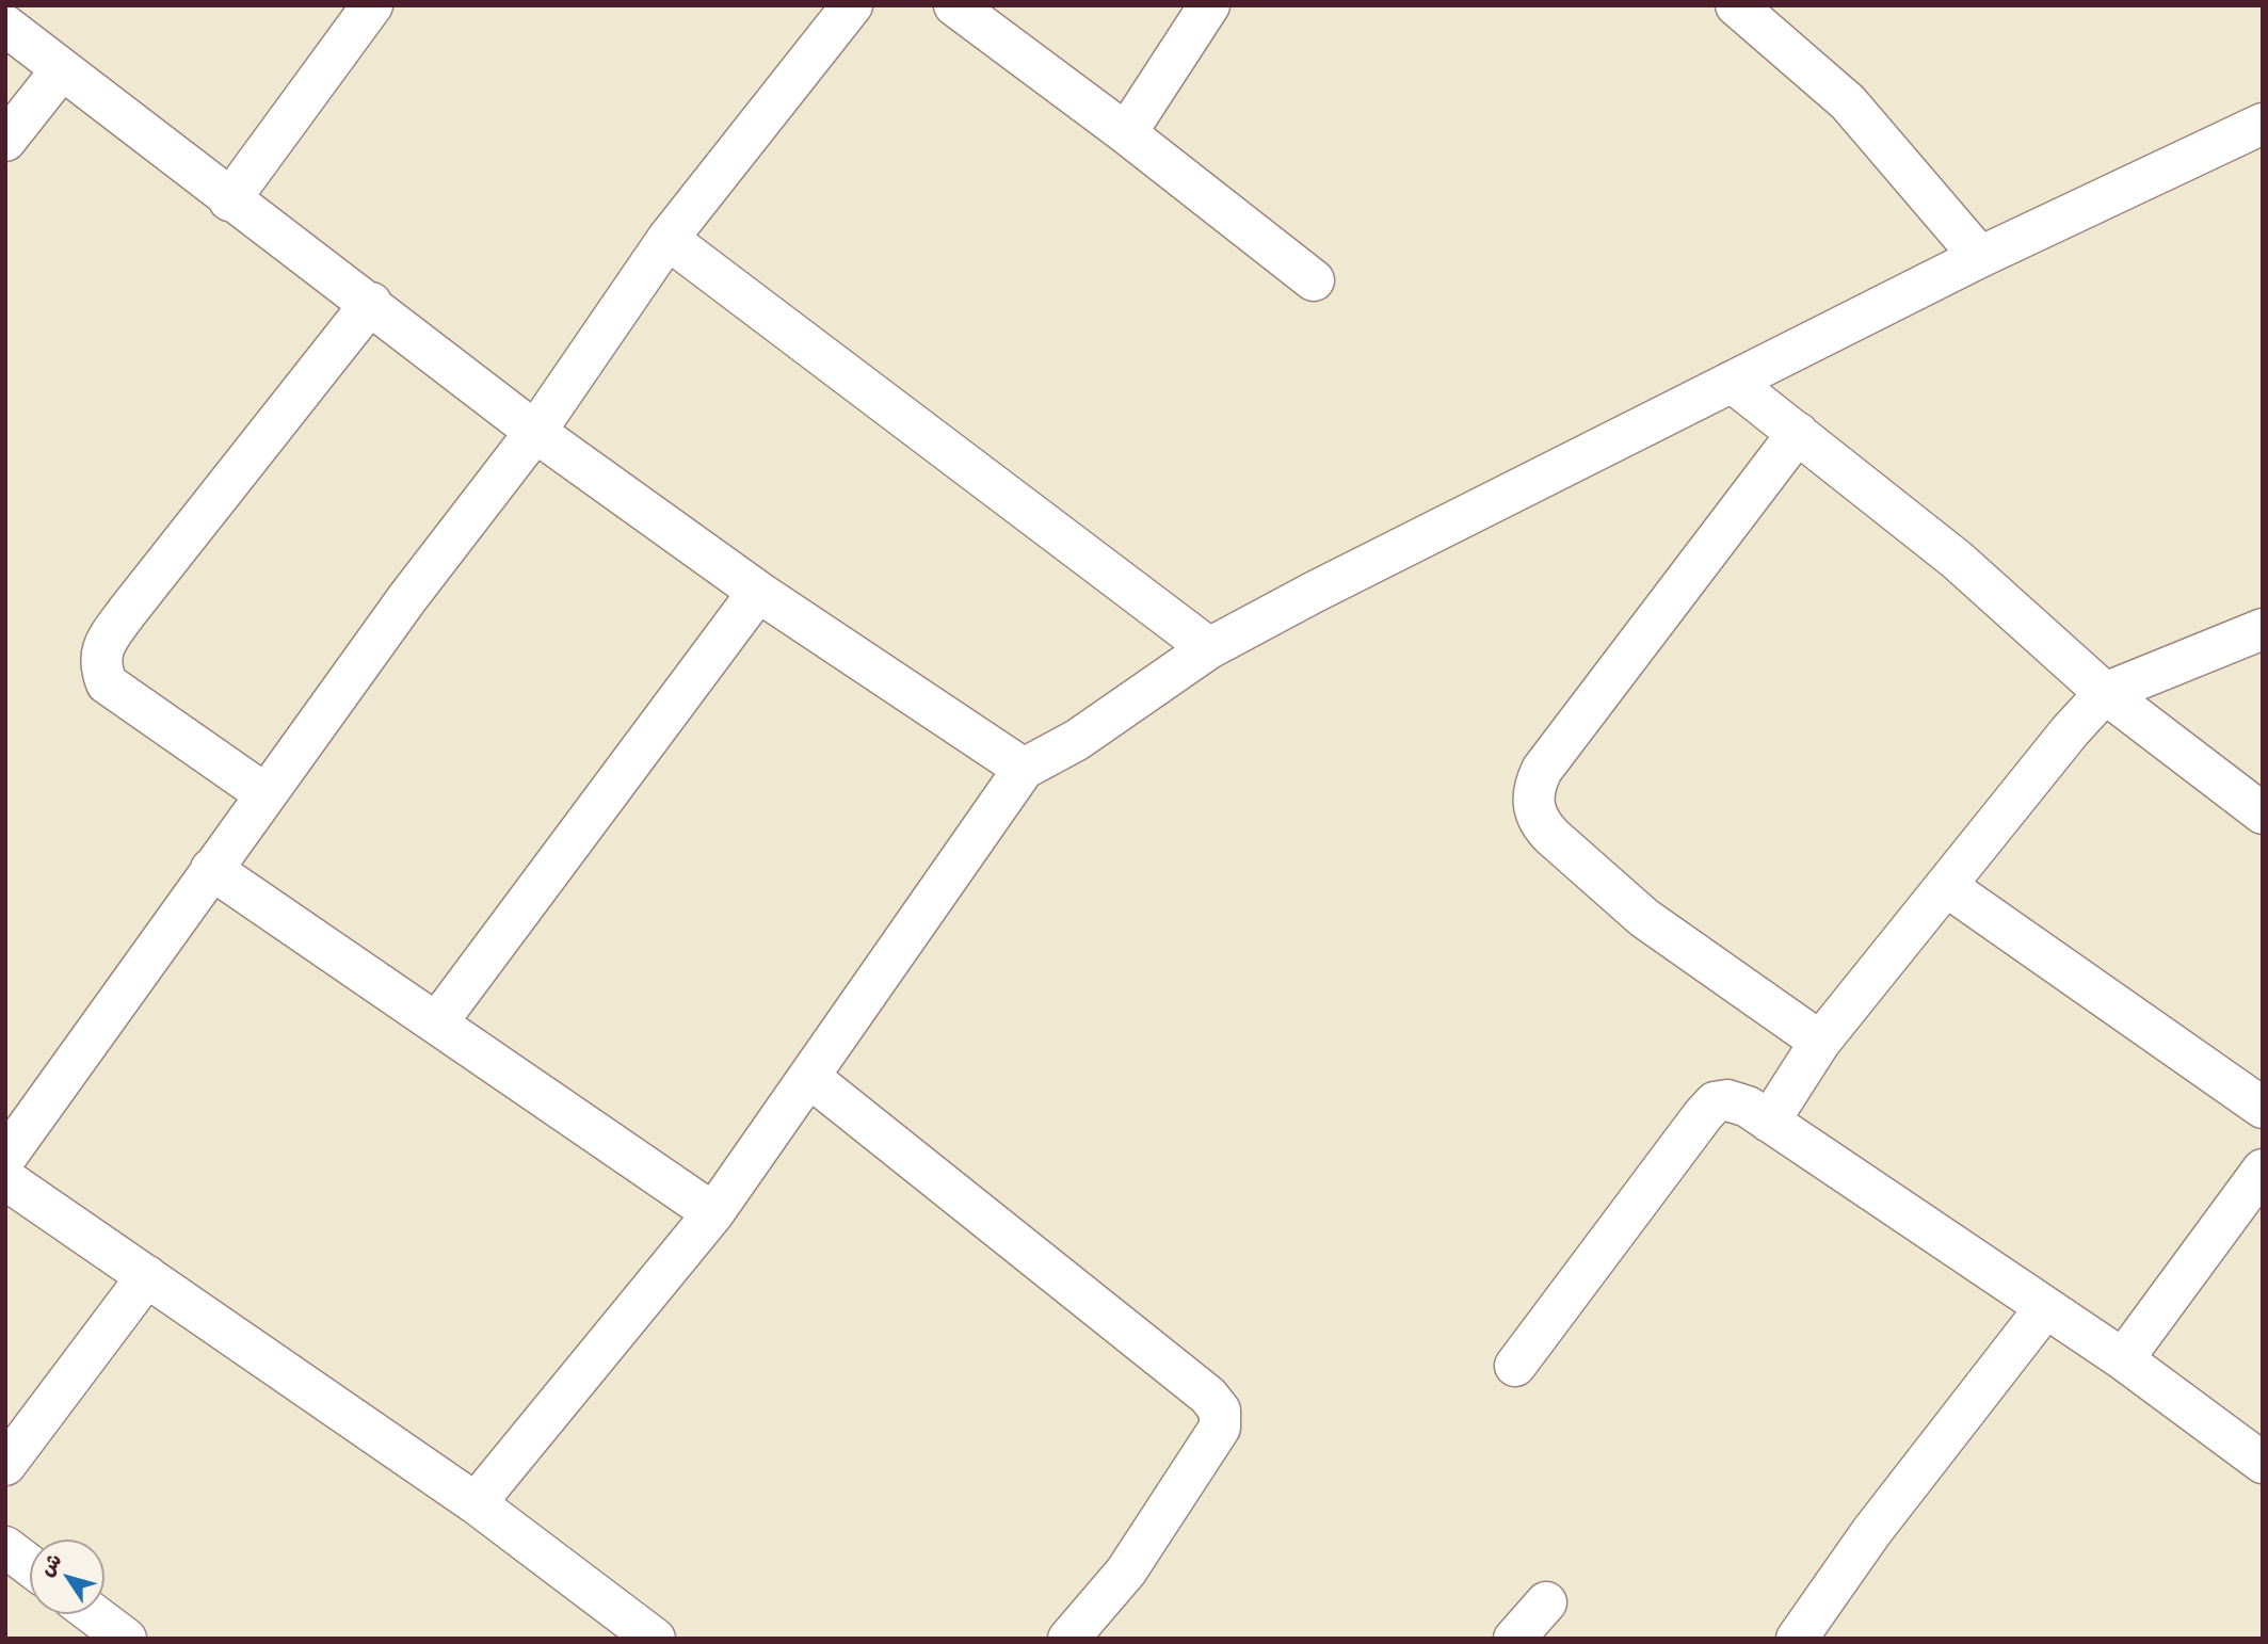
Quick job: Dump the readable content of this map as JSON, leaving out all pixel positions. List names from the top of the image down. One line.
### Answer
{"north":"top left"}
